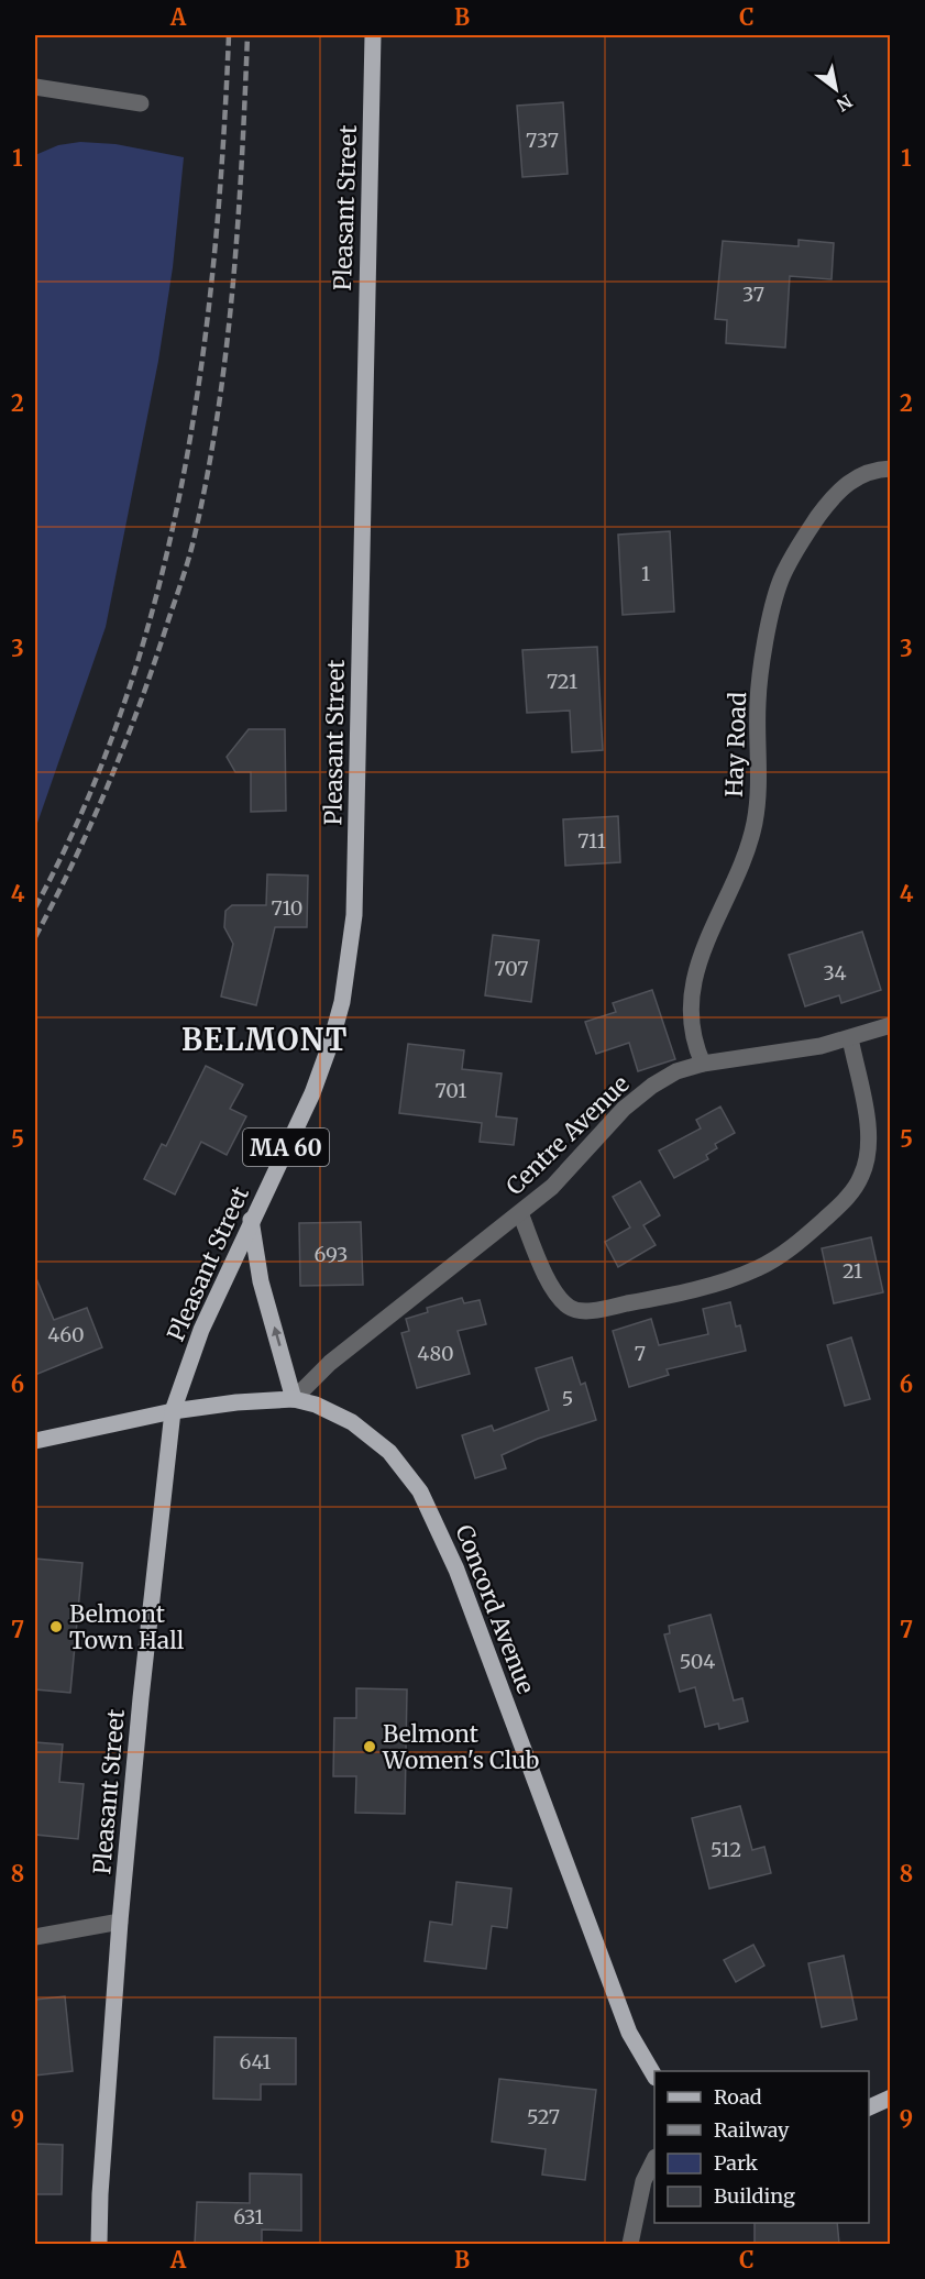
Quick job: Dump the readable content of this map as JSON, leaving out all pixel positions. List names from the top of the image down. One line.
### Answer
{"streets":{"main road":["Pleasant Street","MA 60","Concord Avenue"],"street":["Hay Road","Centre Avenue"]},"crossings":[["Pleasant Street","Concord Avenue"],["Hay Road","Centre Avenue"],["Centre Avenue","Concord Avenue"]],"districts":["BELMONT"],"places":["Belmont Town Hall","Belmont Women's Club"],"house_numbers":["737","37","1","721","711","710","707","34","701","693","21","460","480","7","5","504","512","641","527","631"],"legend":["Road","Railway","Park","Building"],"north":"bottom right","grid":{"columns":["A","B","C"],"rows":["1","2","3","4","5","6","7","8","9"]}}
